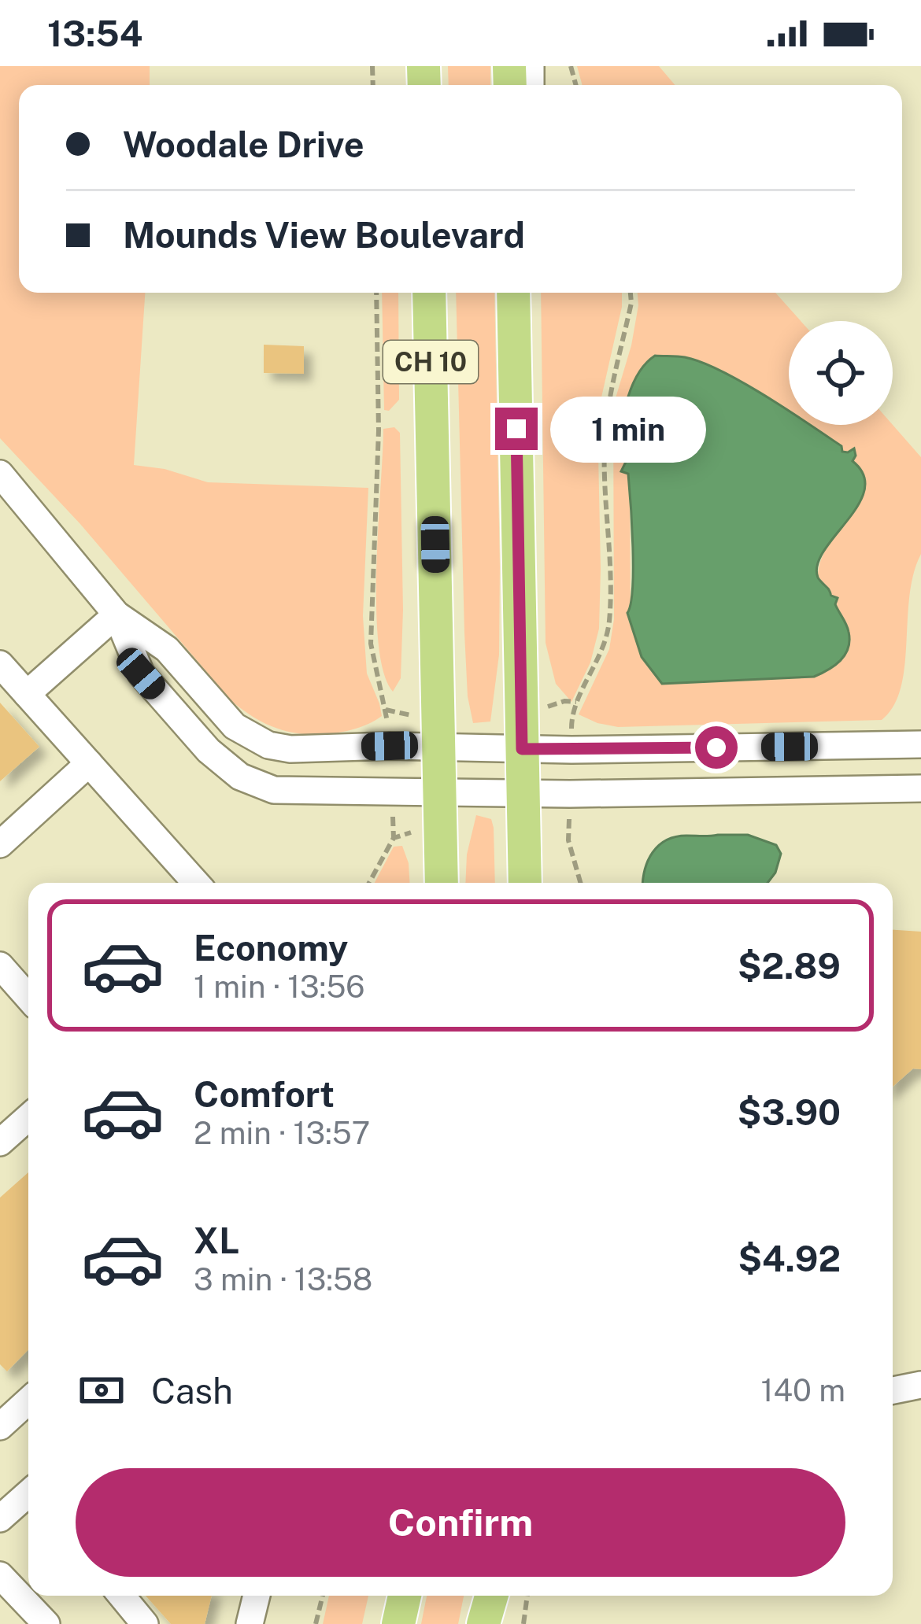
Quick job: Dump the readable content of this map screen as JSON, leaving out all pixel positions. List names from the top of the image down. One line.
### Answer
{"streets":{"main road":["CH 10"]},"page":{"status":"13:54","banner":["Woodale Drive","Mounds View Boulevard"],"bubble":"1 min","list":[{"name":"Economy","note":"1 min · 13:56","value":"$2.89"},{"name":"Comfort","note":"2 min · 13:57","value":"$3.90"},{"name":"XL","note":"3 min · 13:58","value":"$4.92"}],"pay":["Cash","140 m"],"buttons":"Confirm"}}
